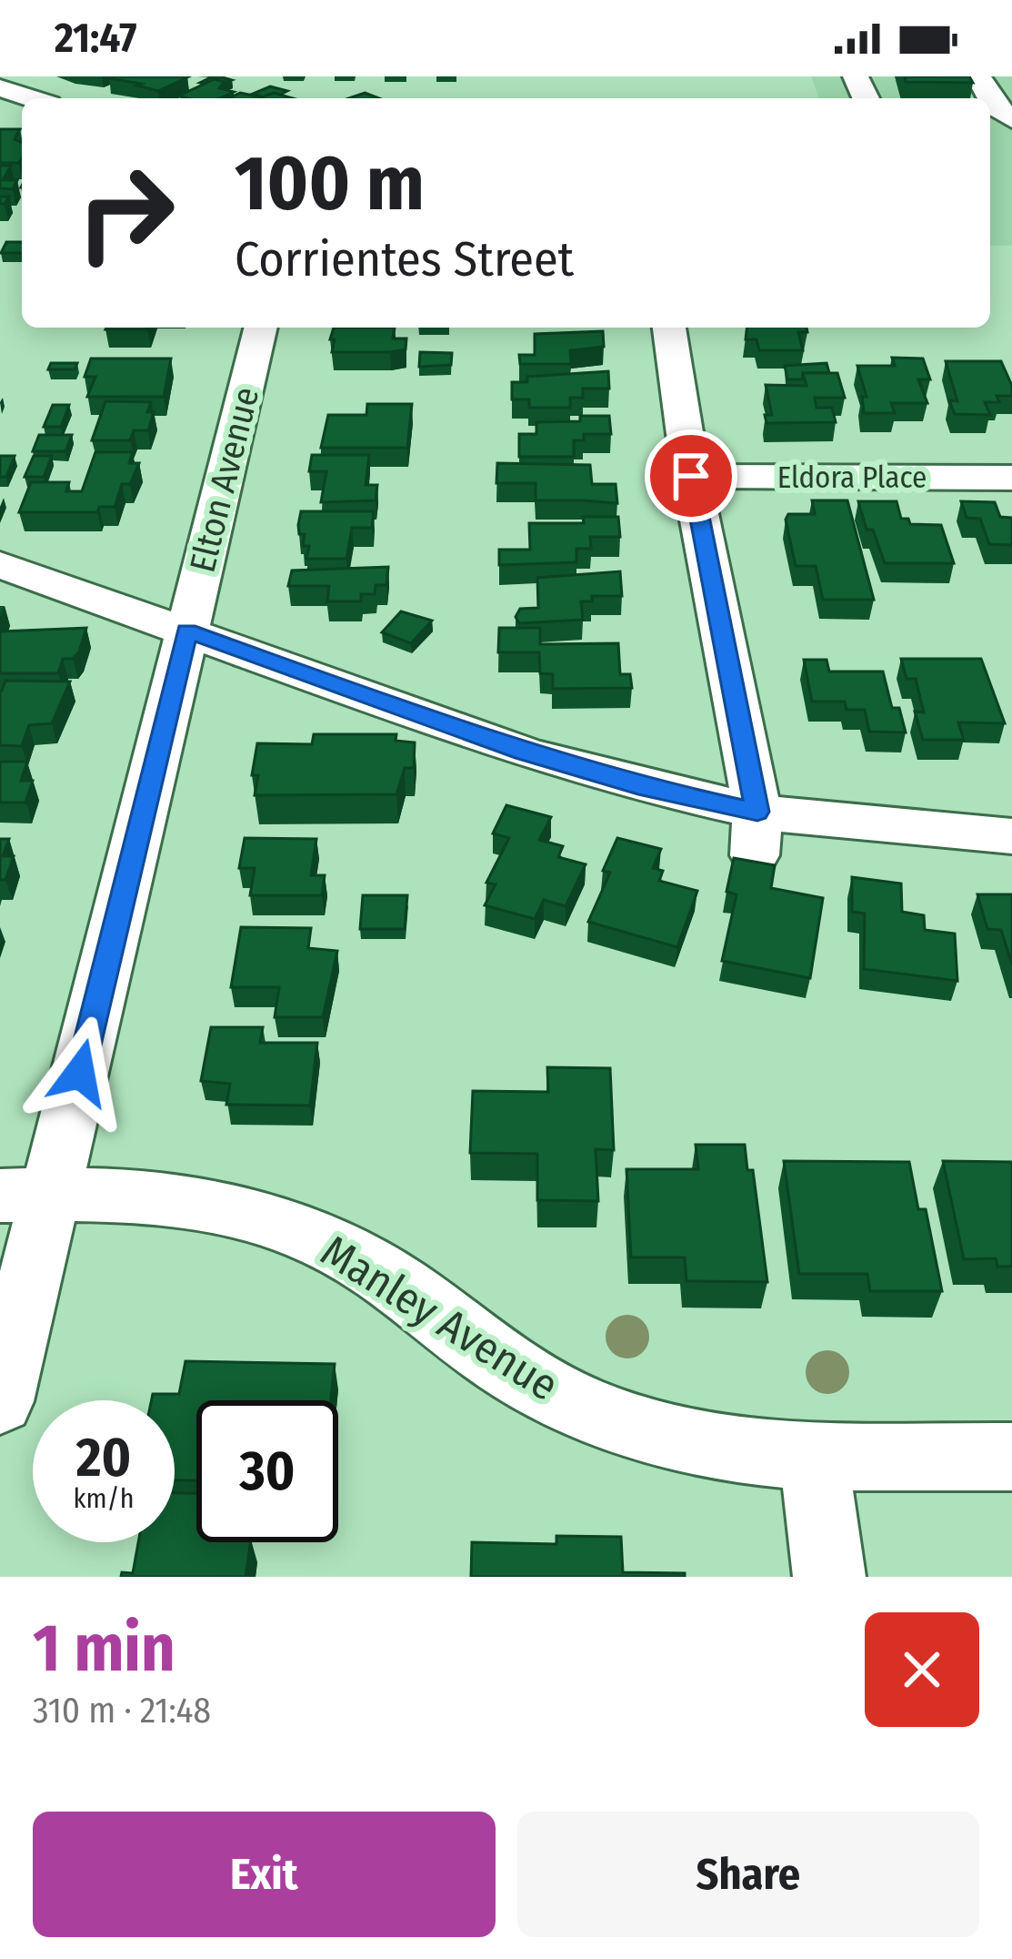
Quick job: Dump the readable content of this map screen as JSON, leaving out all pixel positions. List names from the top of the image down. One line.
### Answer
{"streets":{"street":["Eldora Place","Elton Avenue","Manley Avenue"]},"crossings":[["Elton Avenue","Manley Avenue"]],"page":{"status":"21:47","turn":["100 m","Corrientes Street"],"speed":"20 km/h","limit":"30","heading":["1 min","310 m · 21:48"],"buttons":["Exit","Share"]}}
